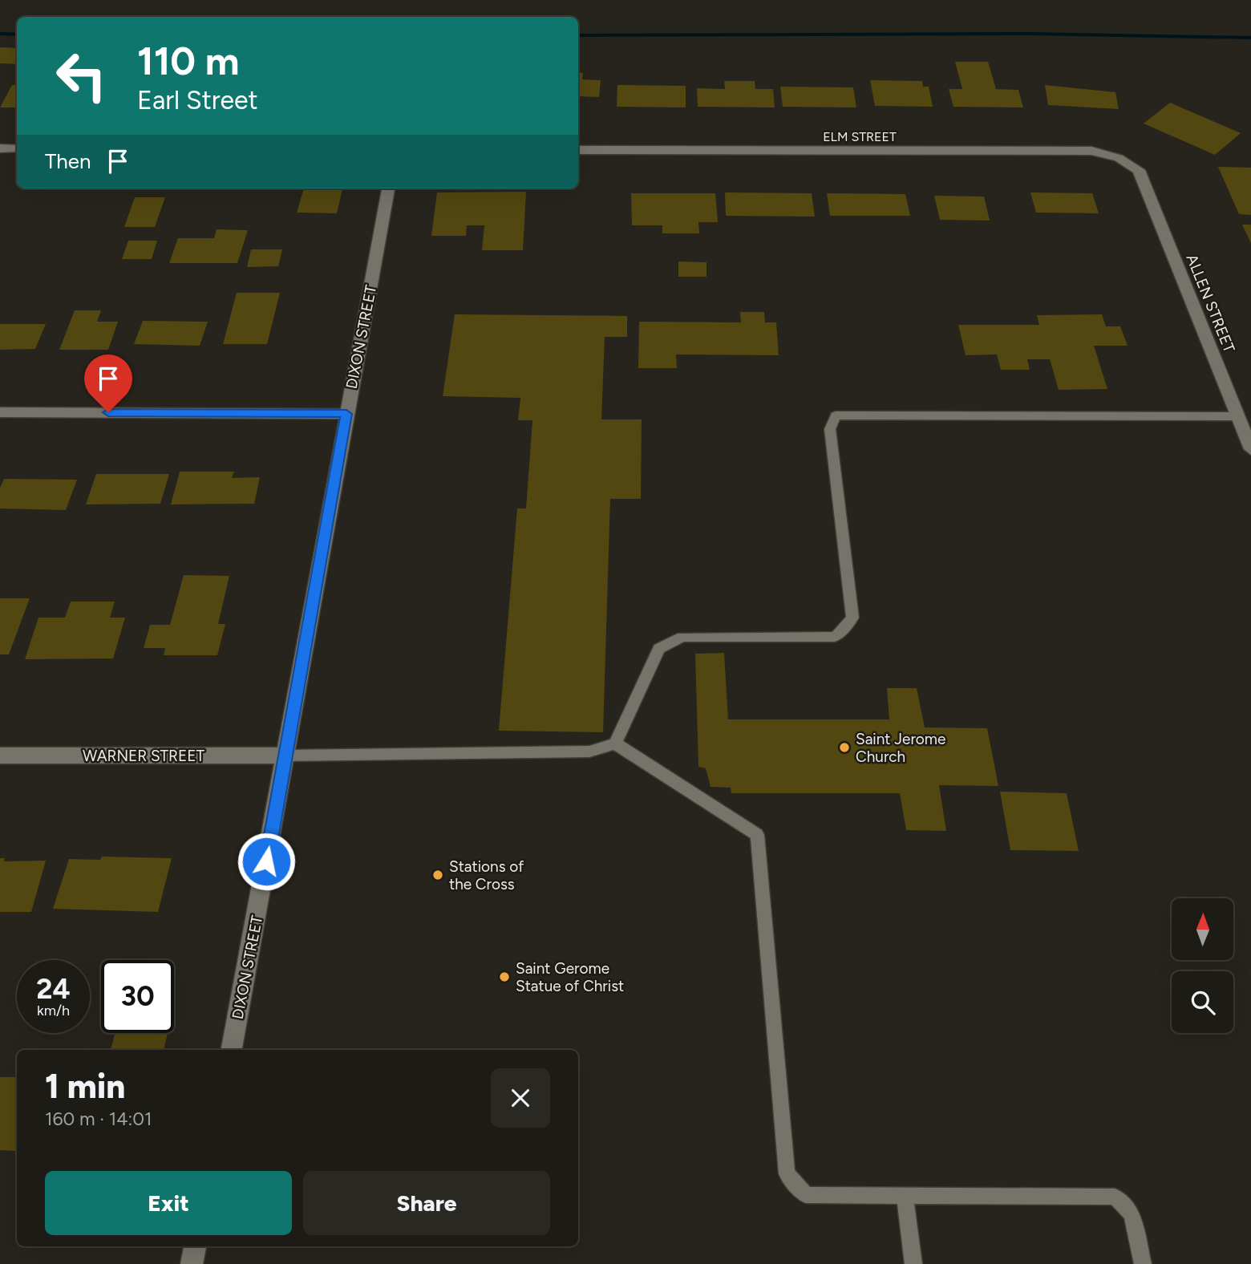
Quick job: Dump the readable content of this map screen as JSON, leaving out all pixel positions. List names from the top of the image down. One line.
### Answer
{"streets":{"street":["ELM STREET","ALLEN STREET","DIXON STREET","WARNER STREET"]},"crossings":[["ELM STREET","ALLEN STREET"],["DIXON STREET","WARNER STREET"]],"places":["Saint Jerome Church","Stations of the Cross","Saint Gerome Statue of Christ"],"north":"top","page":{"turn":["110 m","Earl Street"],"then":"Then","speed":"24 km/h","limit":"30","heading":["1 min","160 m · 14:01"],"buttons":["Exit","Share"]}}
